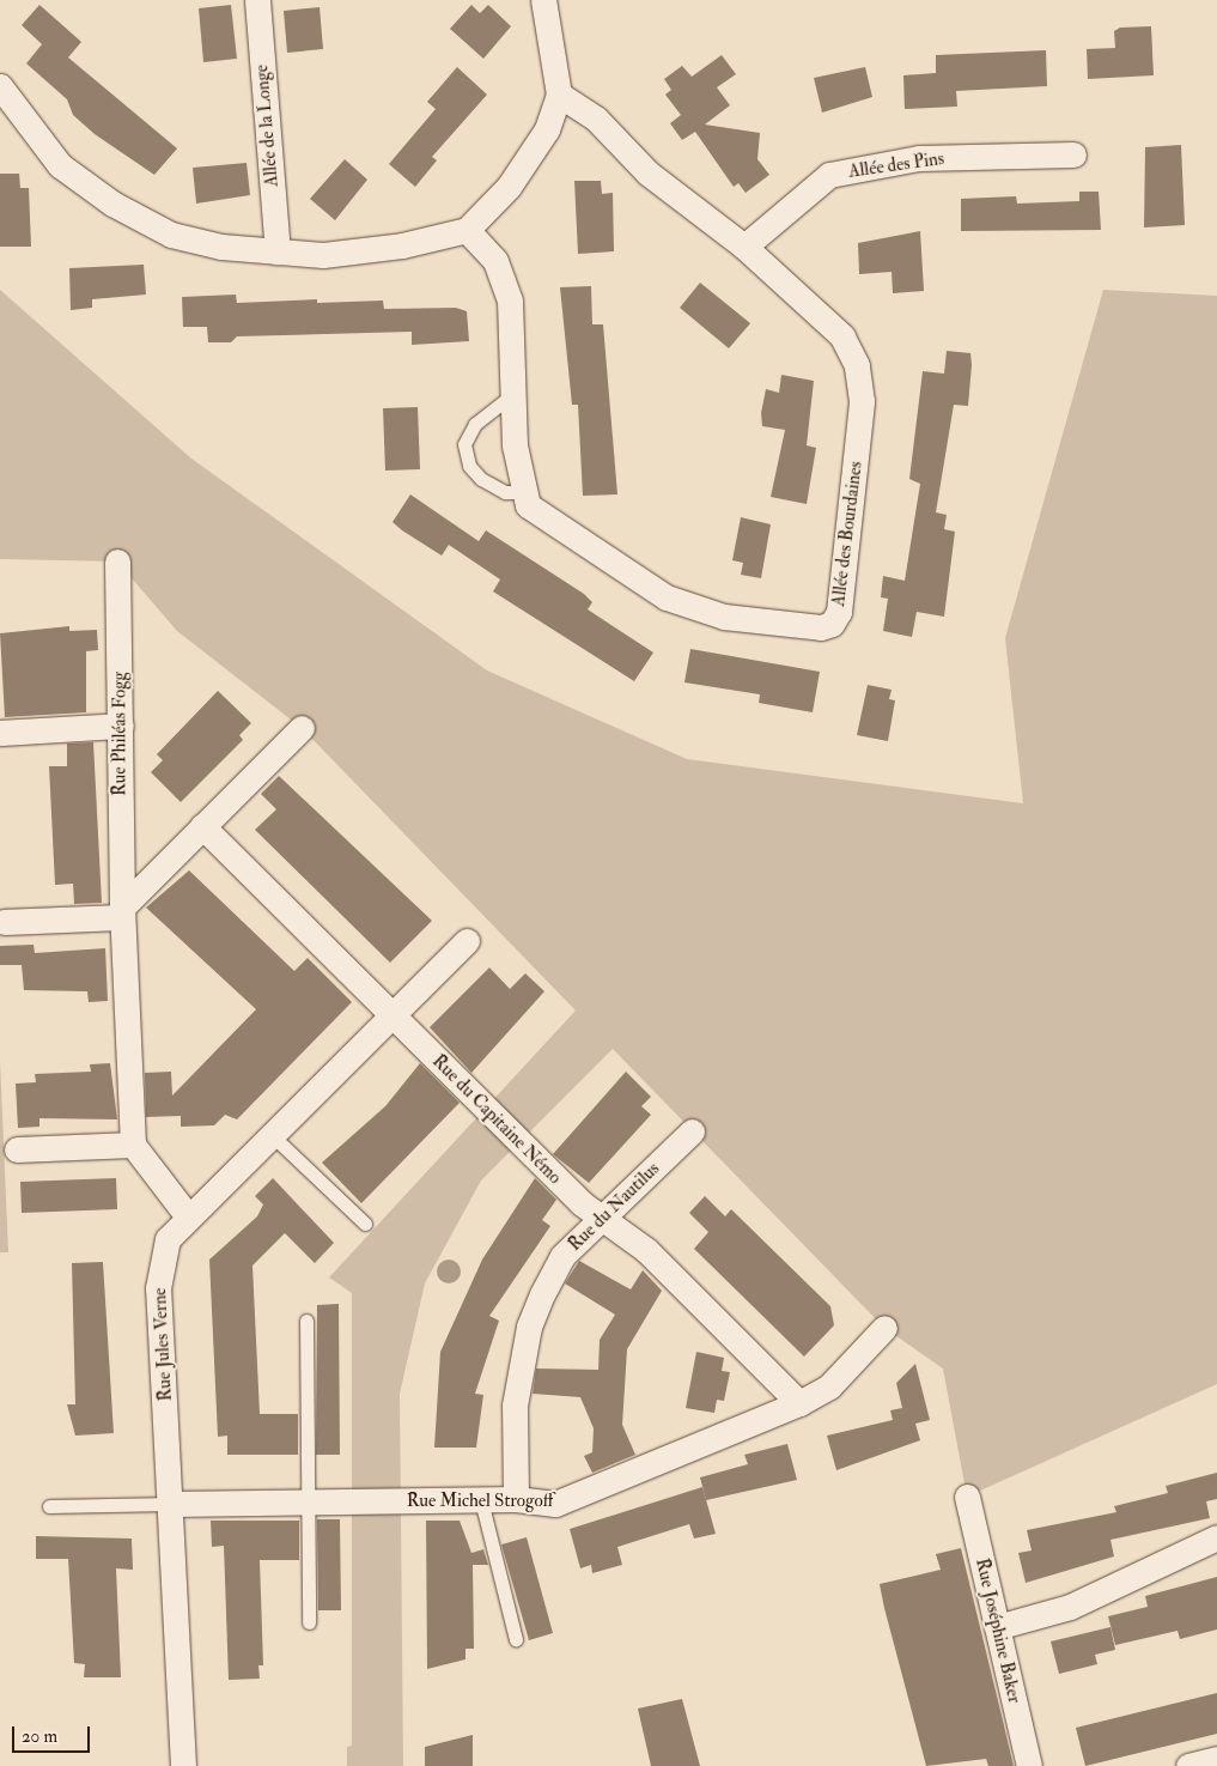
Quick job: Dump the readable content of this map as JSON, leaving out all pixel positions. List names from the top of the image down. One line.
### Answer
{"streets":{"street":["Allée de la Longe","Allée des Pins","Allée des Bourdaines","Rue Philéas Fogg","Rue du Capitaine Némo","Rue du Nautilus","Rue Jules Verne","Rue Michel Strogoff","Rue Joséphine Baker"]},"crossings":[["Allée des Pins","Allée des Bourdaines"],["Rue du Capitaine Némo","Rue du Nautilus"],["Rue du Capitaine Némo","Rue Jules Verne"],["Rue du Capitaine Némo","Rue Michel Strogoff"],["Rue du Nautilus","Rue Michel Strogoff"],["Rue Jules Verne","Rue Michel Strogoff"]],"scale_bar":"20 m"}
